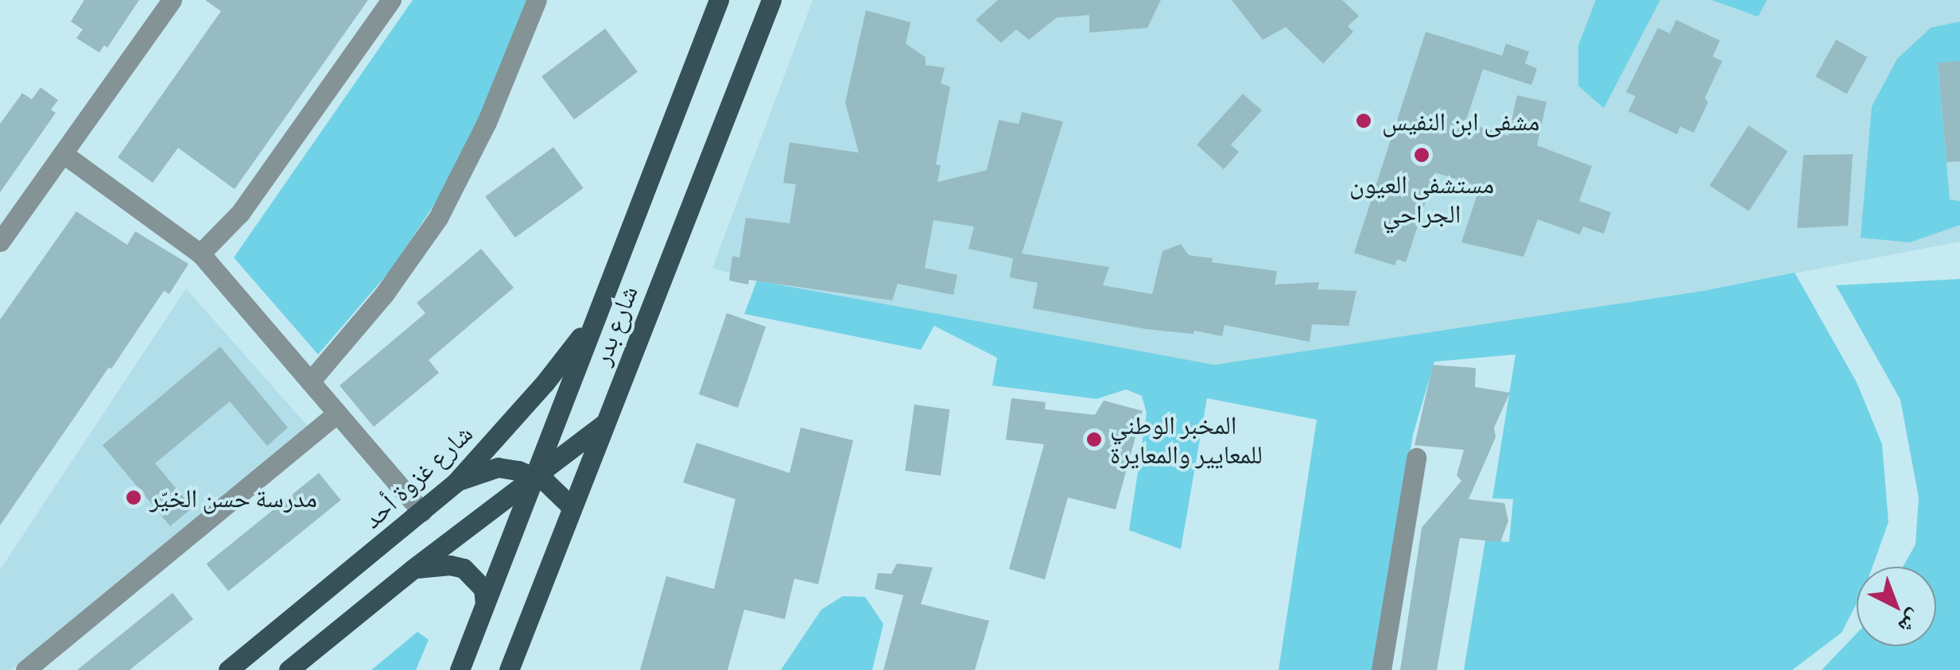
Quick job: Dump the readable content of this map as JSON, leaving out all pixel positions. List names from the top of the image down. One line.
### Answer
{"streets":{"main road":["شارع بدر","شارع غزوة أحد"]},"crossings":[["شارع بدر","شارع غزوة أحد"]],"places":["مشفى ابن النفيس","مستشفى العيون الجراحي","المخبر الوطني للمعايير والمعايرة","مدرسة حسن الخيّر"],"north":"bottom right"}
